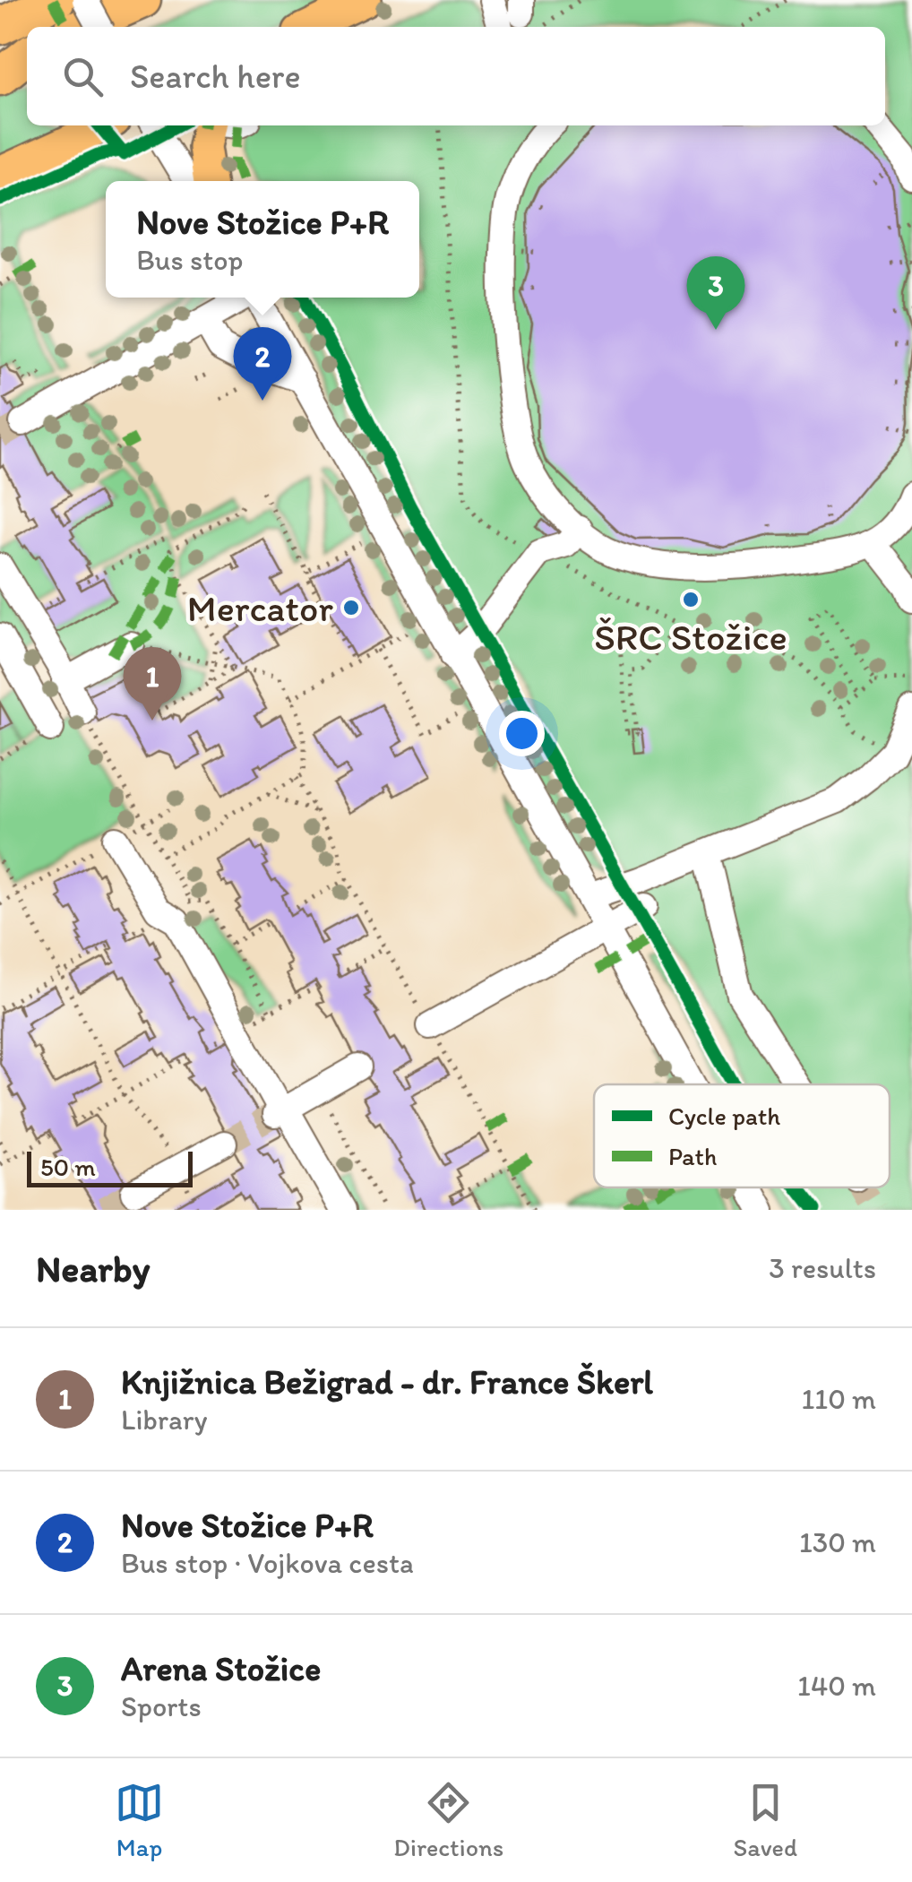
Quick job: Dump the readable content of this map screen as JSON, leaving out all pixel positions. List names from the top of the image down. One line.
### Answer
{"places":["ŠRC Stožice","Mercator"],"legend":["Cycle path","Path"],"scale_bar":"50 m","page":{"search":"Search here","popup":["Nove Stožice P+R","Bus stop"],"pins":["3","2","1"],"scale":"50 m","heading":["Nearby","3 results"],"list":[{"mark":"1","name":"Knjižnica Bežigrad - dr. France Škerl","note":"Library","value":"110 m"},{"mark":"2","name":"Nove Stožice P+R","note":"Bus stop · Vojkova cesta","value":"130 m"},{"mark":"3","name":"Arena Stožice","note":"Sports","value":"140 m"}],"nav":["Map","Directions","Saved"]}}
